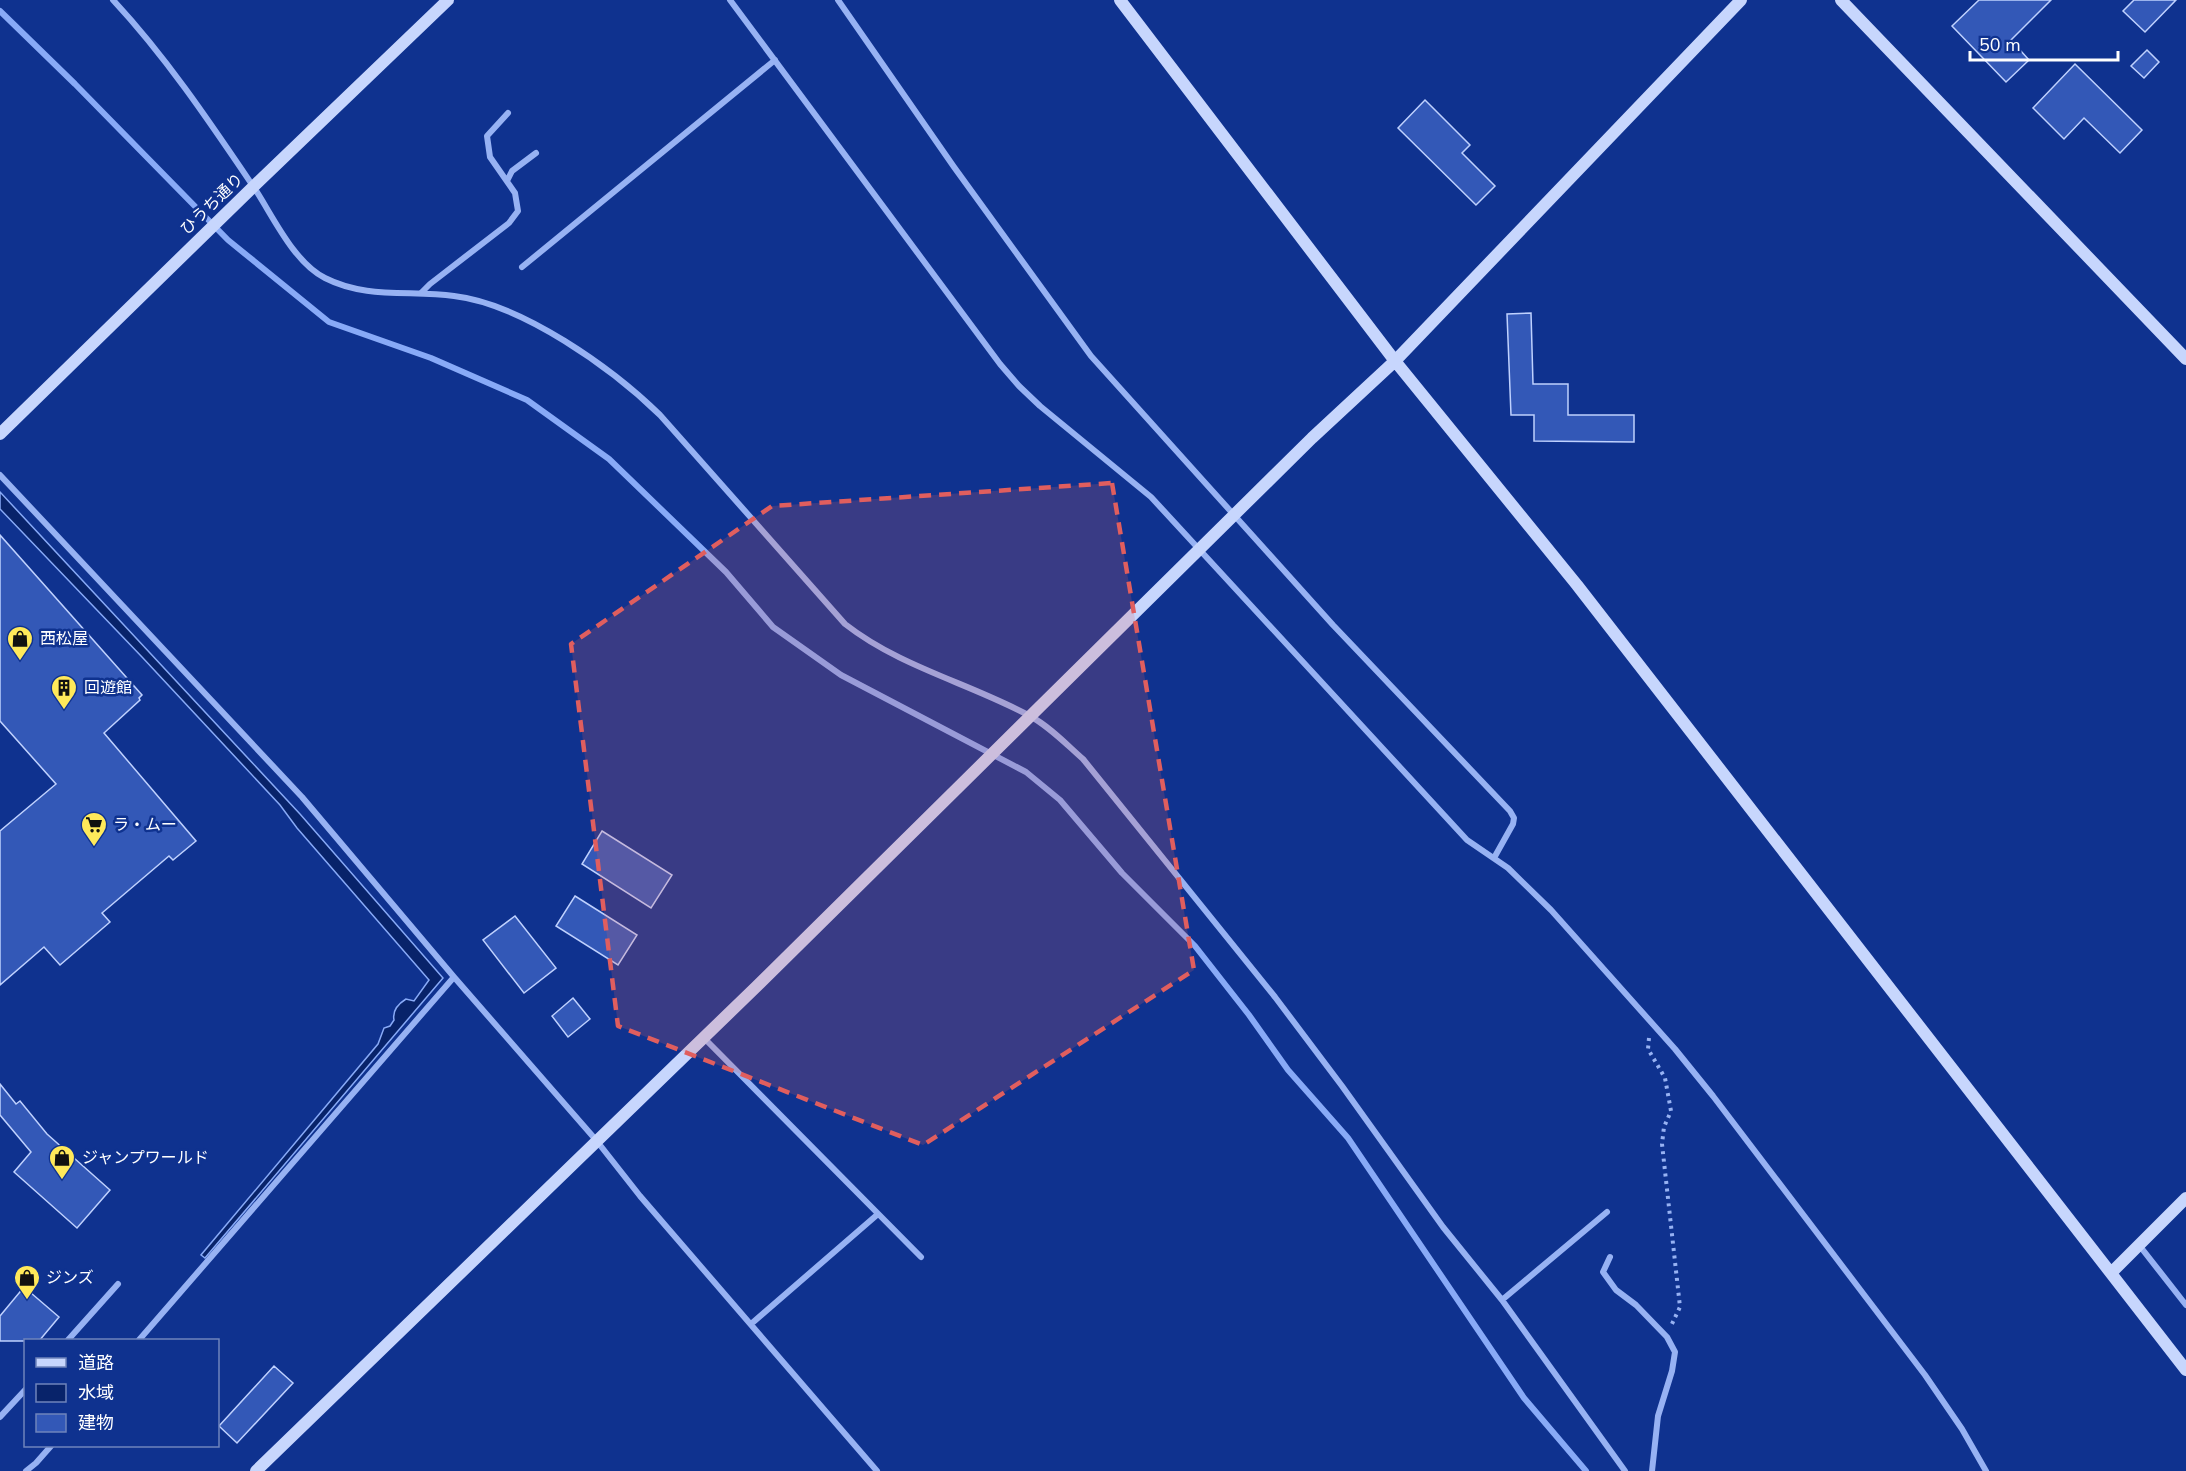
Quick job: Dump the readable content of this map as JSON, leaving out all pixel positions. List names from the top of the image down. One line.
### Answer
{"streets":{"street":["ひうち通り"]},"places":{"shop":["西松屋","ジャンプワールド","ジンズ"],"building":["回遊館"],"supermarket":["ラ・ムー"]},"legend":["道路","水域","建物"],"scale_bar":"50 m"}
